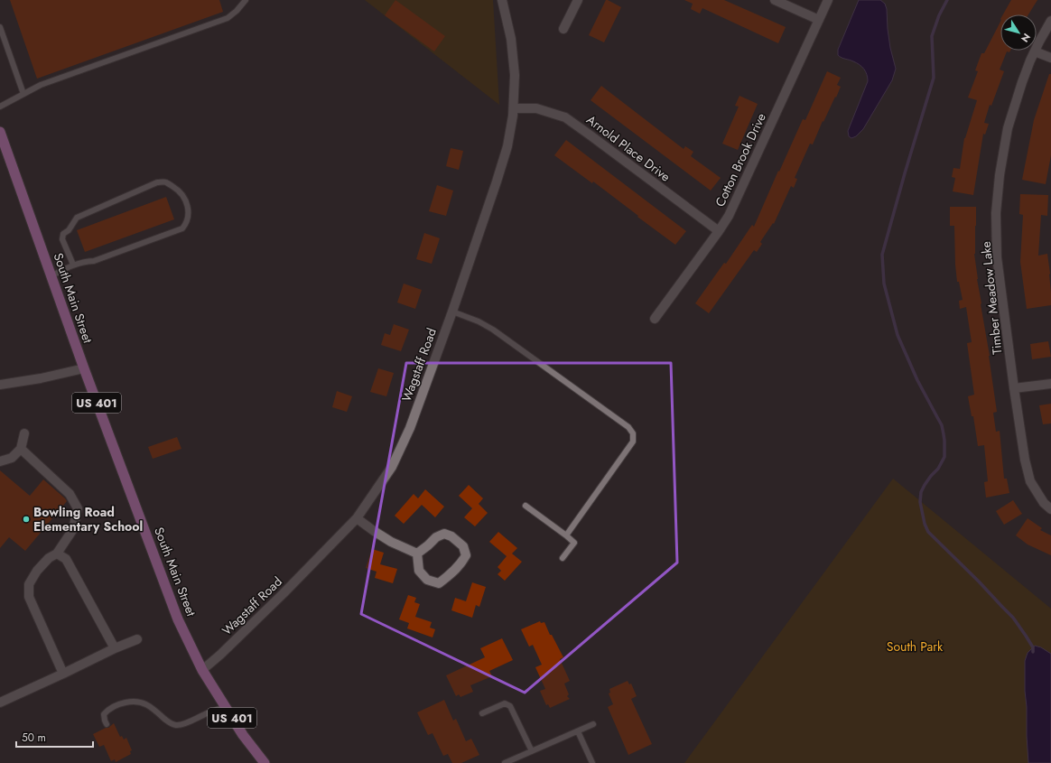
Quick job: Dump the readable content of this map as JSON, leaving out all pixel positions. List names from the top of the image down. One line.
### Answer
{"streets":{"highway":["South Main Street","US 401"],"street":["Arnold Place Drive","Cotton Brook Drive","Timber Meadow Lake","Wagstaff Road"]},"crossings":[["Arnold Place Drive","Cotton Brook Drive"],["Arnold Place Drive","Wagstaff Road"],["South Main Street","Wagstaff Road"]],"parks":["South Park"],"places":["Bowling Road Elementary School"],"scale_bar":"50 m","north":"bottom right"}
